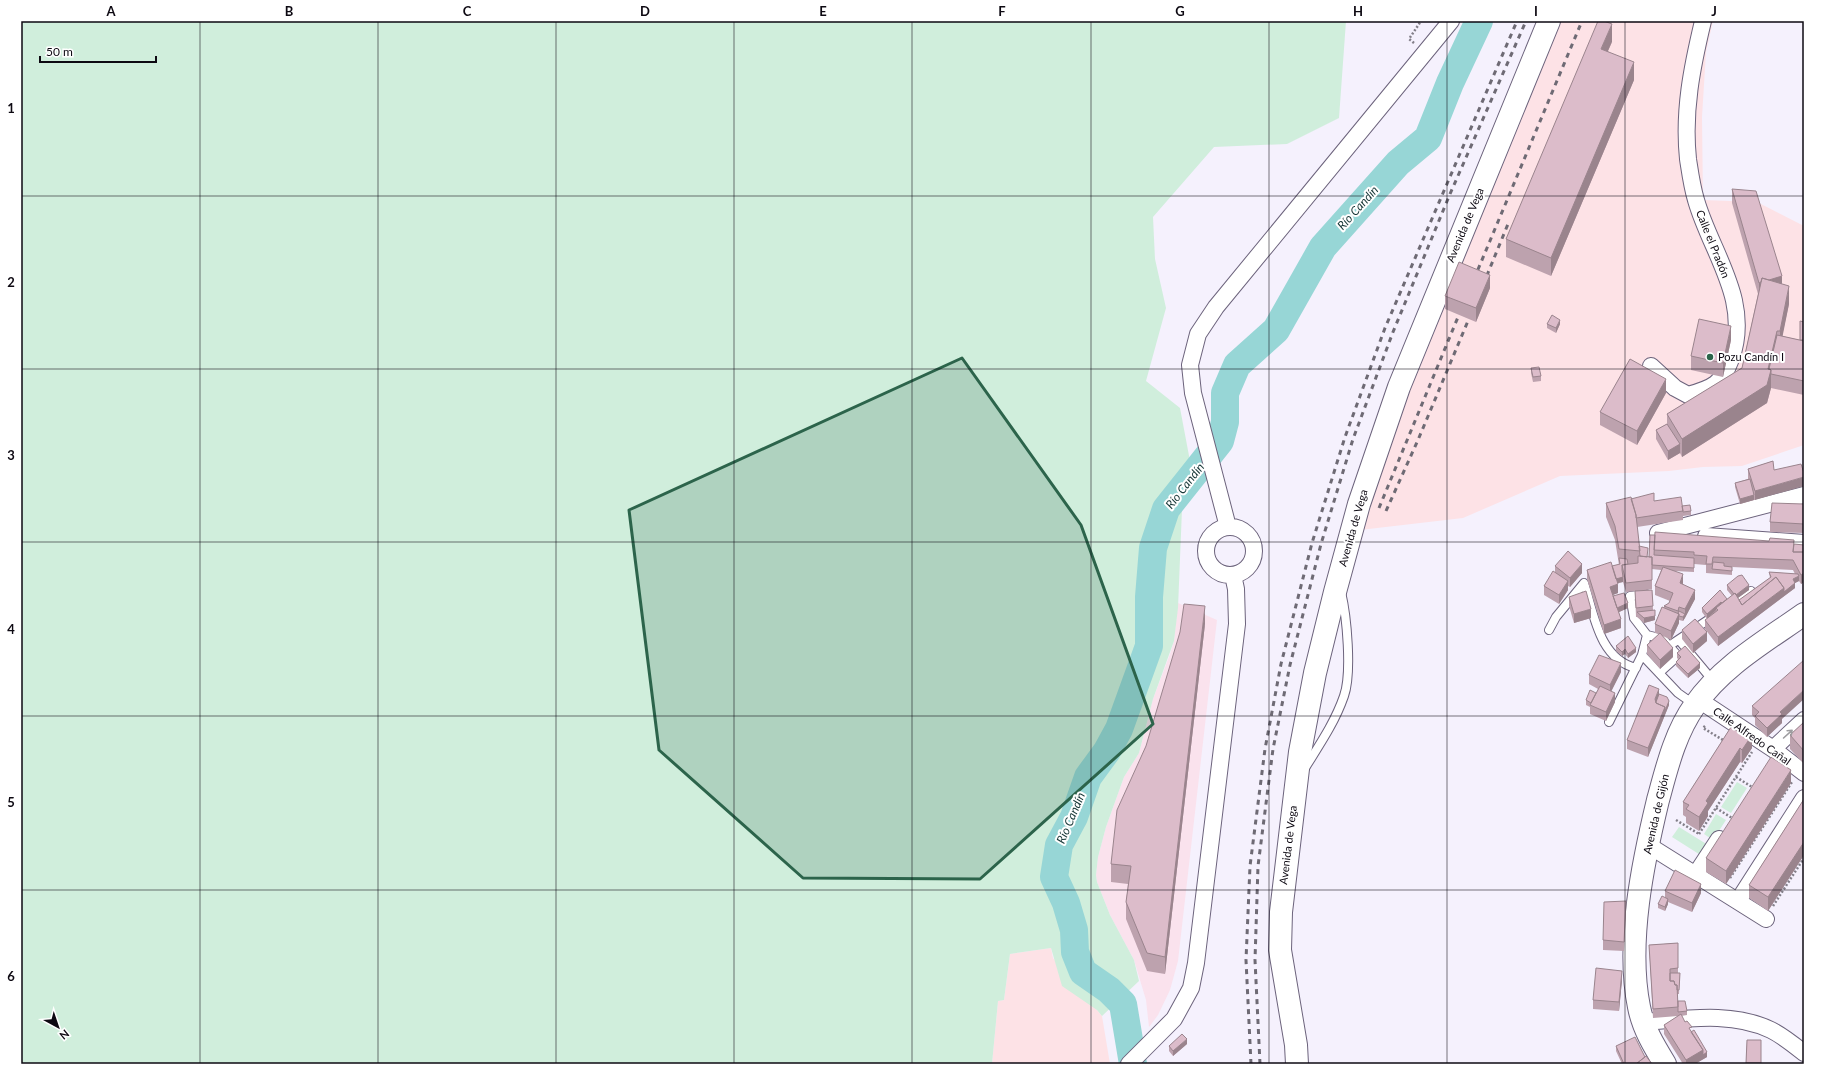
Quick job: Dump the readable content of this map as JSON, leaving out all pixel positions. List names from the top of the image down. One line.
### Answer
{"streets":{"street":["Avenida de Vega","Calle el Pradón","Calle Alfredo Cañal","Avenida de Gijón"]},"crossings":[["Calle Alfredo Cañal","Avenida de Gijón"]],"water":["Río Candín"],"places":["Pozu Candín I"],"scale_bar":"50 m","north":"bottom right","grid":{"columns":["A","B","C","D","E","F","G","H","I","J"],"rows":["1","2","3","4","5","6"]}}
